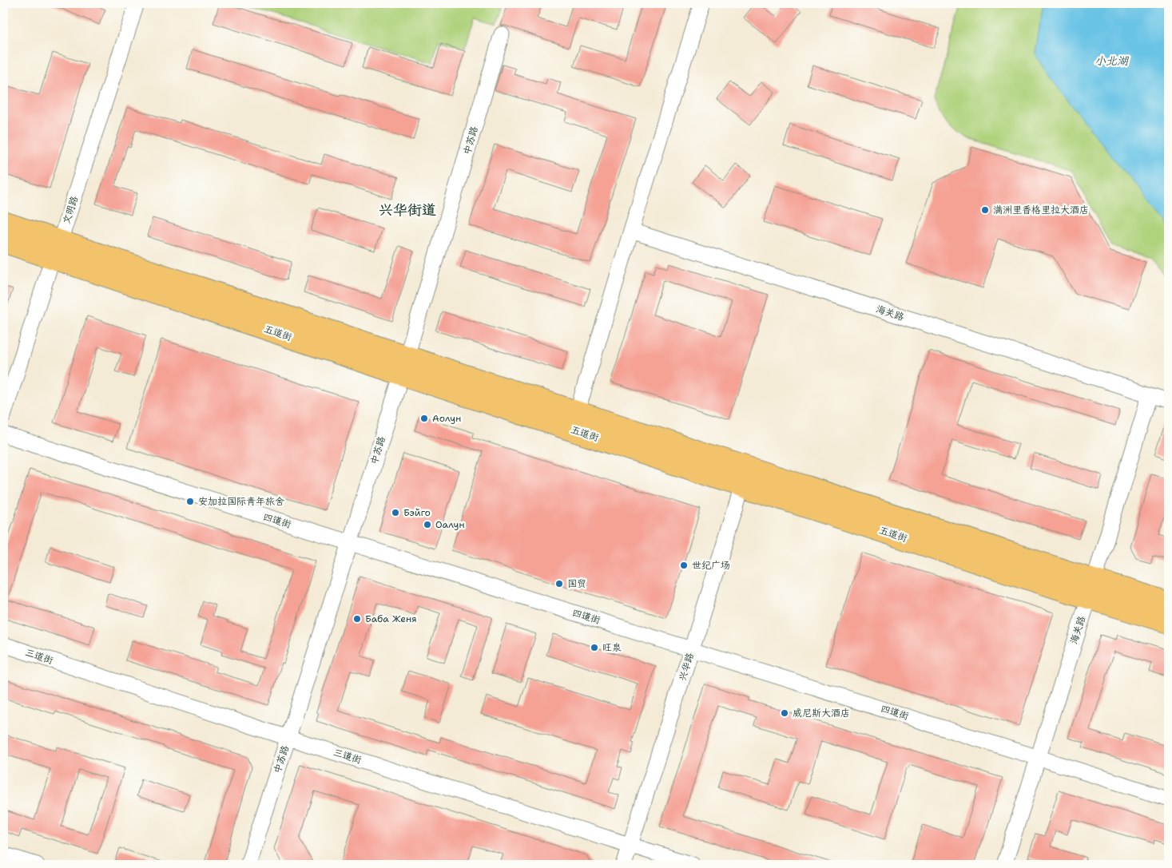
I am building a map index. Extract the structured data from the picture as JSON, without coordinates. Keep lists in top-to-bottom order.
{
  "streets": {
    "highway": ["五道街"],
    "street": [
      "中苏路",
      "文明路",
      "海关路",
      "四道街",
      "三道街",
      "兴华路"
    ]
  },
  "crossings": [
    ["中苏路", "五道街"],
    ["中苏路", "四道街"],
    ["中苏路", "三道街"],
    ["文明路", "五道街"],
    ["海关路", "五道街"],
    ["海关路", "四道街"],
    ["五道街", "兴华路"],
    ["四道街", "兴华路"],
    ["三道街", "兴华路"]
  ],
  "districts": ["兴华街道"],
  "water": ["小北湖"],
  "places": [
    "满洲里香格里拉大酒店",
    "Аолун",
    "安加拉国际青年旅舍",
    "Бэйго",
    "Оалун",
    "世纪广场",
    "国贸",
    "Баба Женя",
    "旺泉",
    "威尼斯大酒店"
  ]
}
